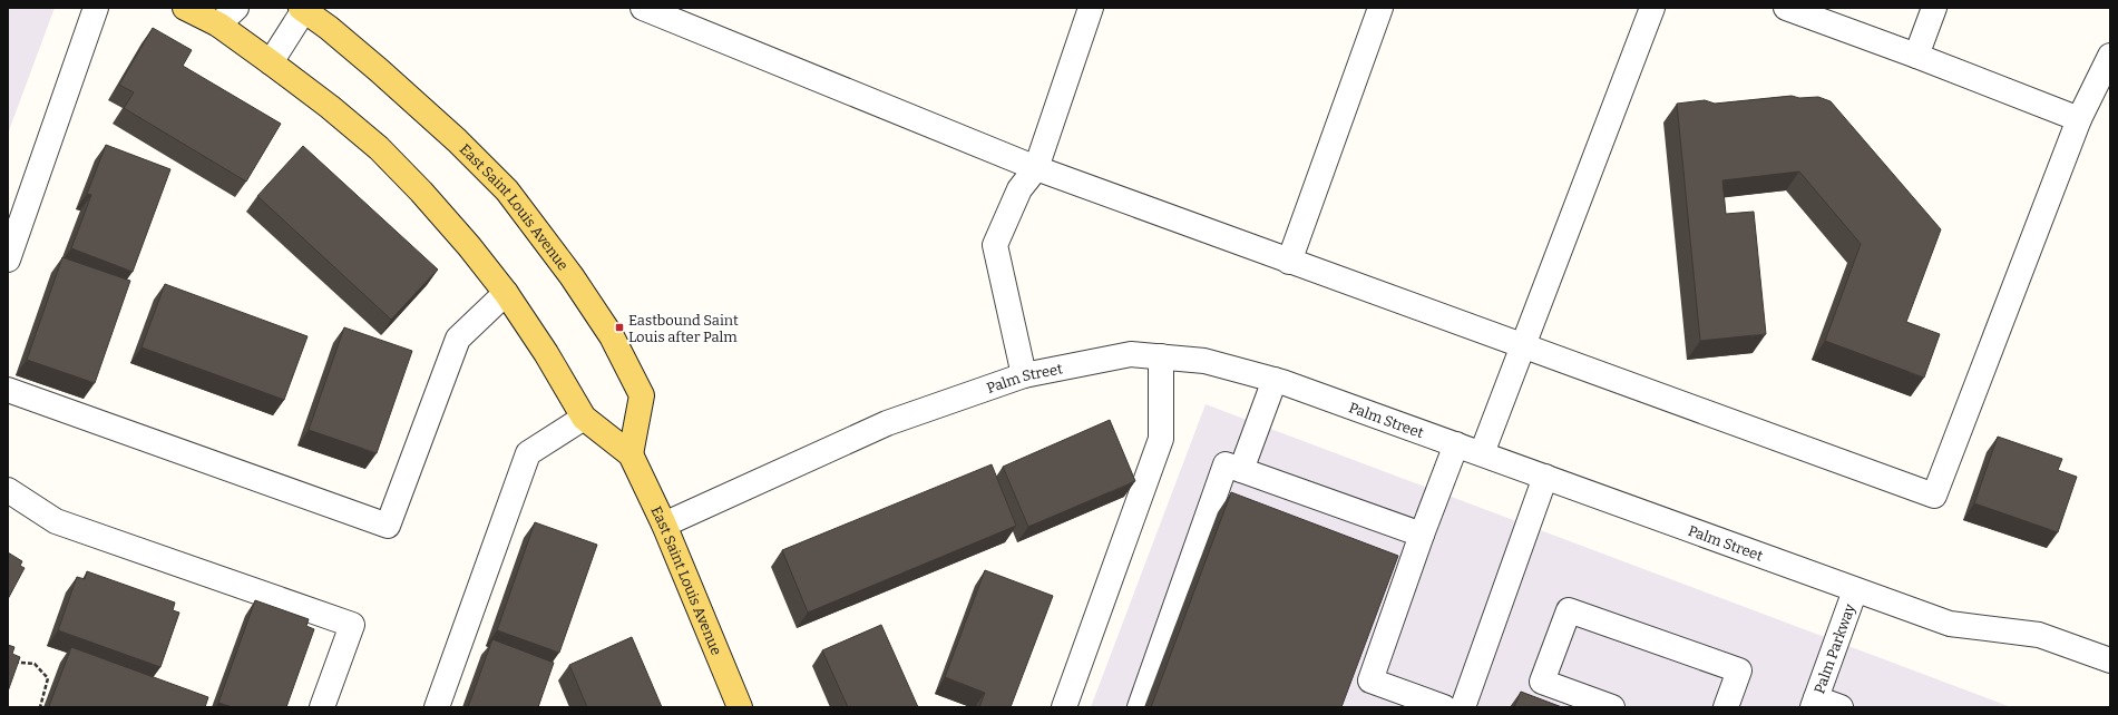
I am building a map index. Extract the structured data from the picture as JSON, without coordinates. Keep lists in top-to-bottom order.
{
  "streets": {
    "main road": ["East Saint Louis Avenue"],
    "street": ["Palm Street", "Palm Parkway"]
  },
  "crossings": [
    ["East Saint Louis Avenue", "Palm Street"],
    ["Palm Street", "Palm Parkway"]
  ],
  "places": {
    "transit": ["Eastbound Saint Louis after Palm"]
  }
}
